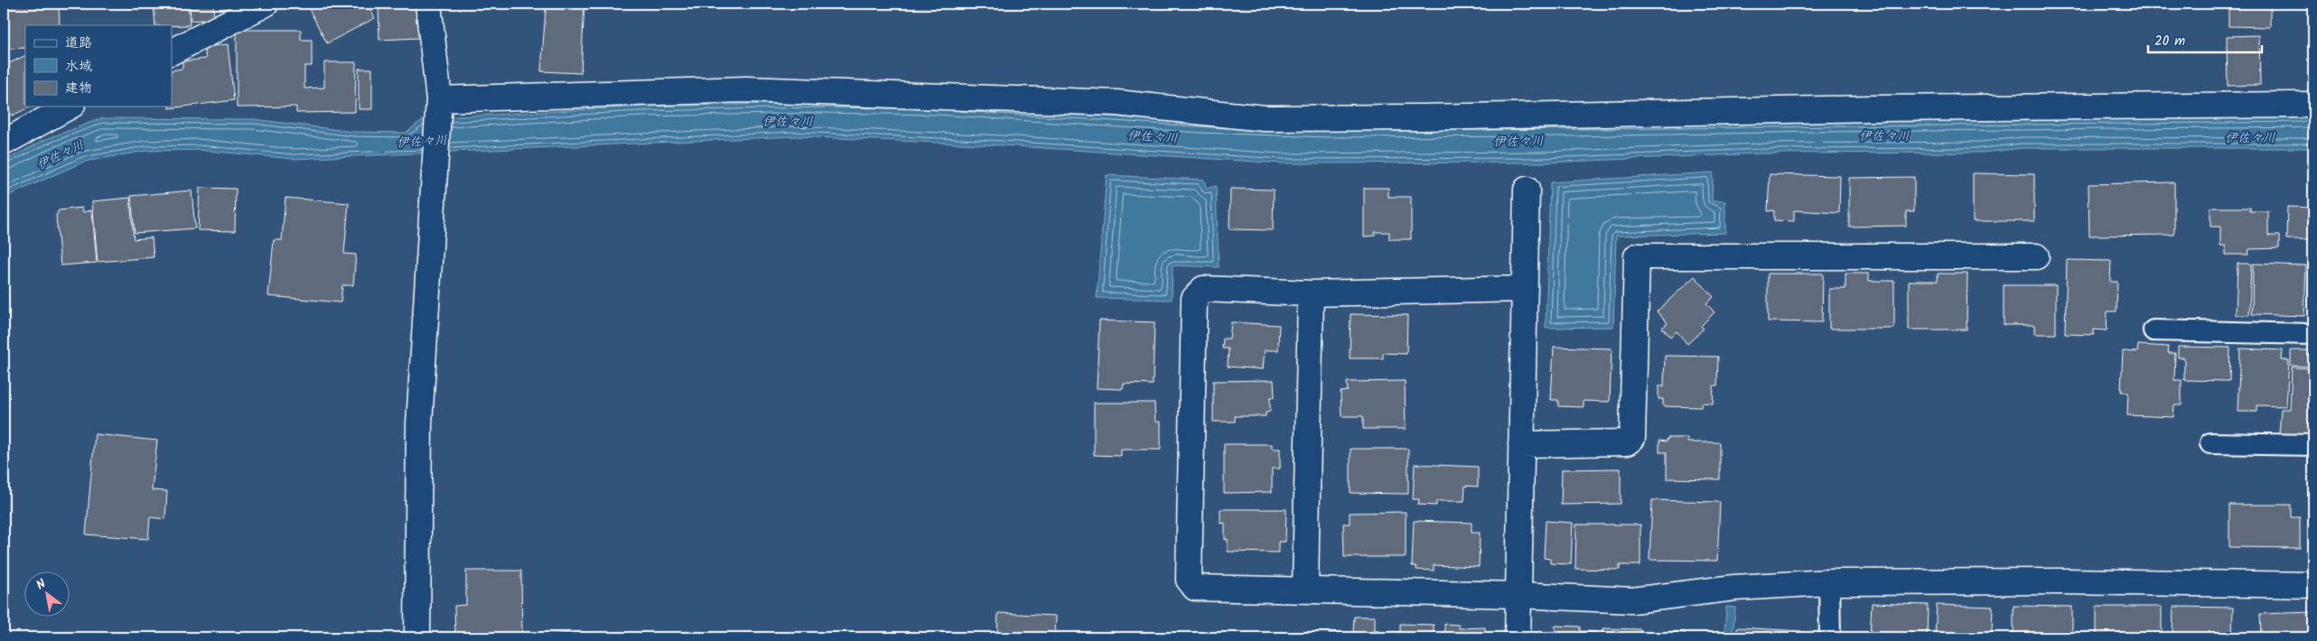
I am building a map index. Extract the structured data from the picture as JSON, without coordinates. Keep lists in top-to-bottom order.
{
  "water": ["伊佐々川"],
  "legend": ["道路", "水域", "建物"],
  "scale_bar": "20 m",
  "north": "top left"
}
